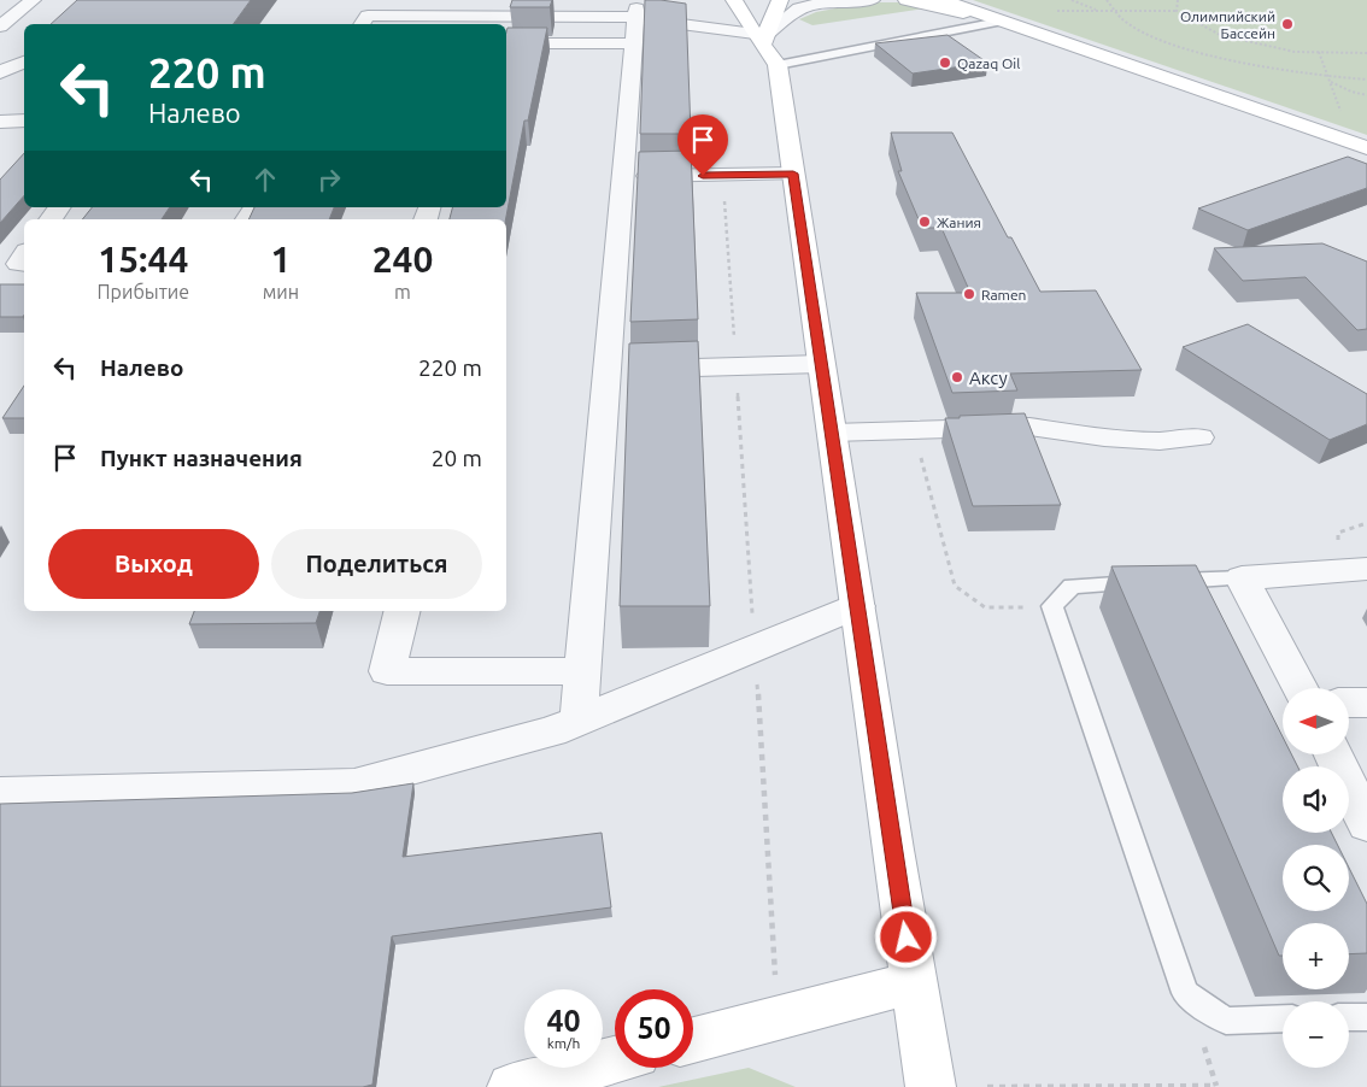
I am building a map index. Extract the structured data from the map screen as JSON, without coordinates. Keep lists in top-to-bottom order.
{
  "places": [
    "Олимпийский Бассейн",
    "Qazaq Oil",
    "Жания",
    "Ramen",
    "Аксу"
  ],
  "north": "left",
  "page": {
    "turn": ["220 m", "Налево"],
    "eta": [
      "15:44",
      "Прибытие",
      "1",
      "мин",
      "240",
      "m"
    ],
    "list": [
      {
        "name": "Налево",
        "value": "220 m"
      },
      {
        "name": "Пункт назначения",
        "value": "20 m"
      }
    ],
    "buttons": ["Выход", "Поделиться"],
    "map_buttons": ["+", "−"],
    "speed": "40 km/h",
    "limit": "50"
  }
}
